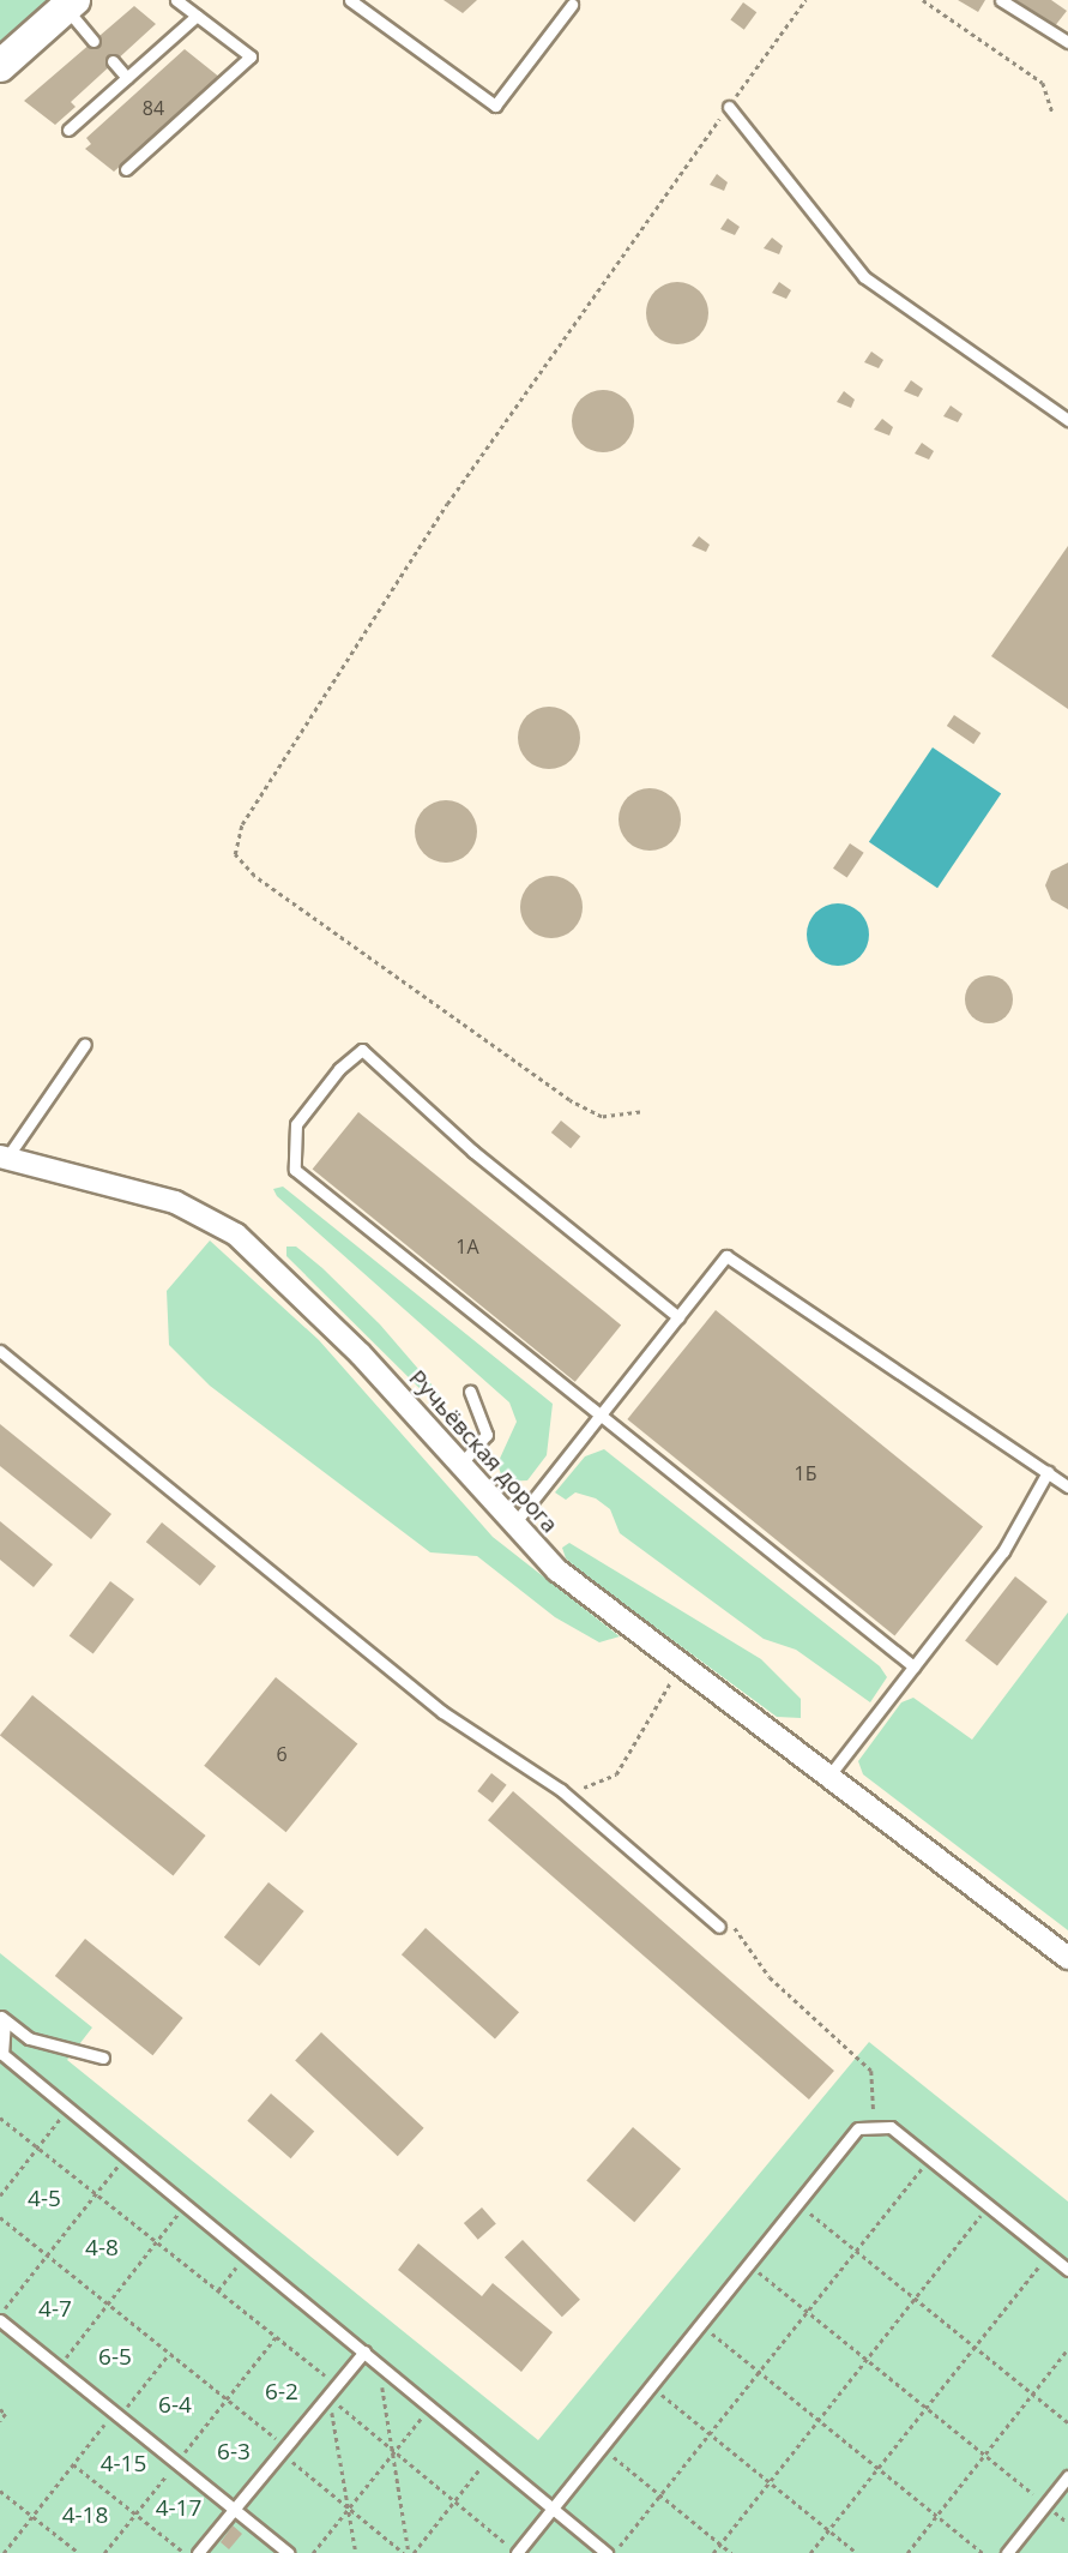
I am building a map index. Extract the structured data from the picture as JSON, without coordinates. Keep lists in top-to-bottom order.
{
  "streets": {
    "street": ["Ручьёвская дорога"]
  },
  "parks": [
    "4-5",
    "4-8",
    "4-7",
    "6-5",
    "6-2",
    "6-4",
    "6-3",
    "4-15",
    "4-17",
    "4-18"
  ],
  "house_numbers": [
    "84",
    "1А",
    "1Б",
    "6"
  ]
}
